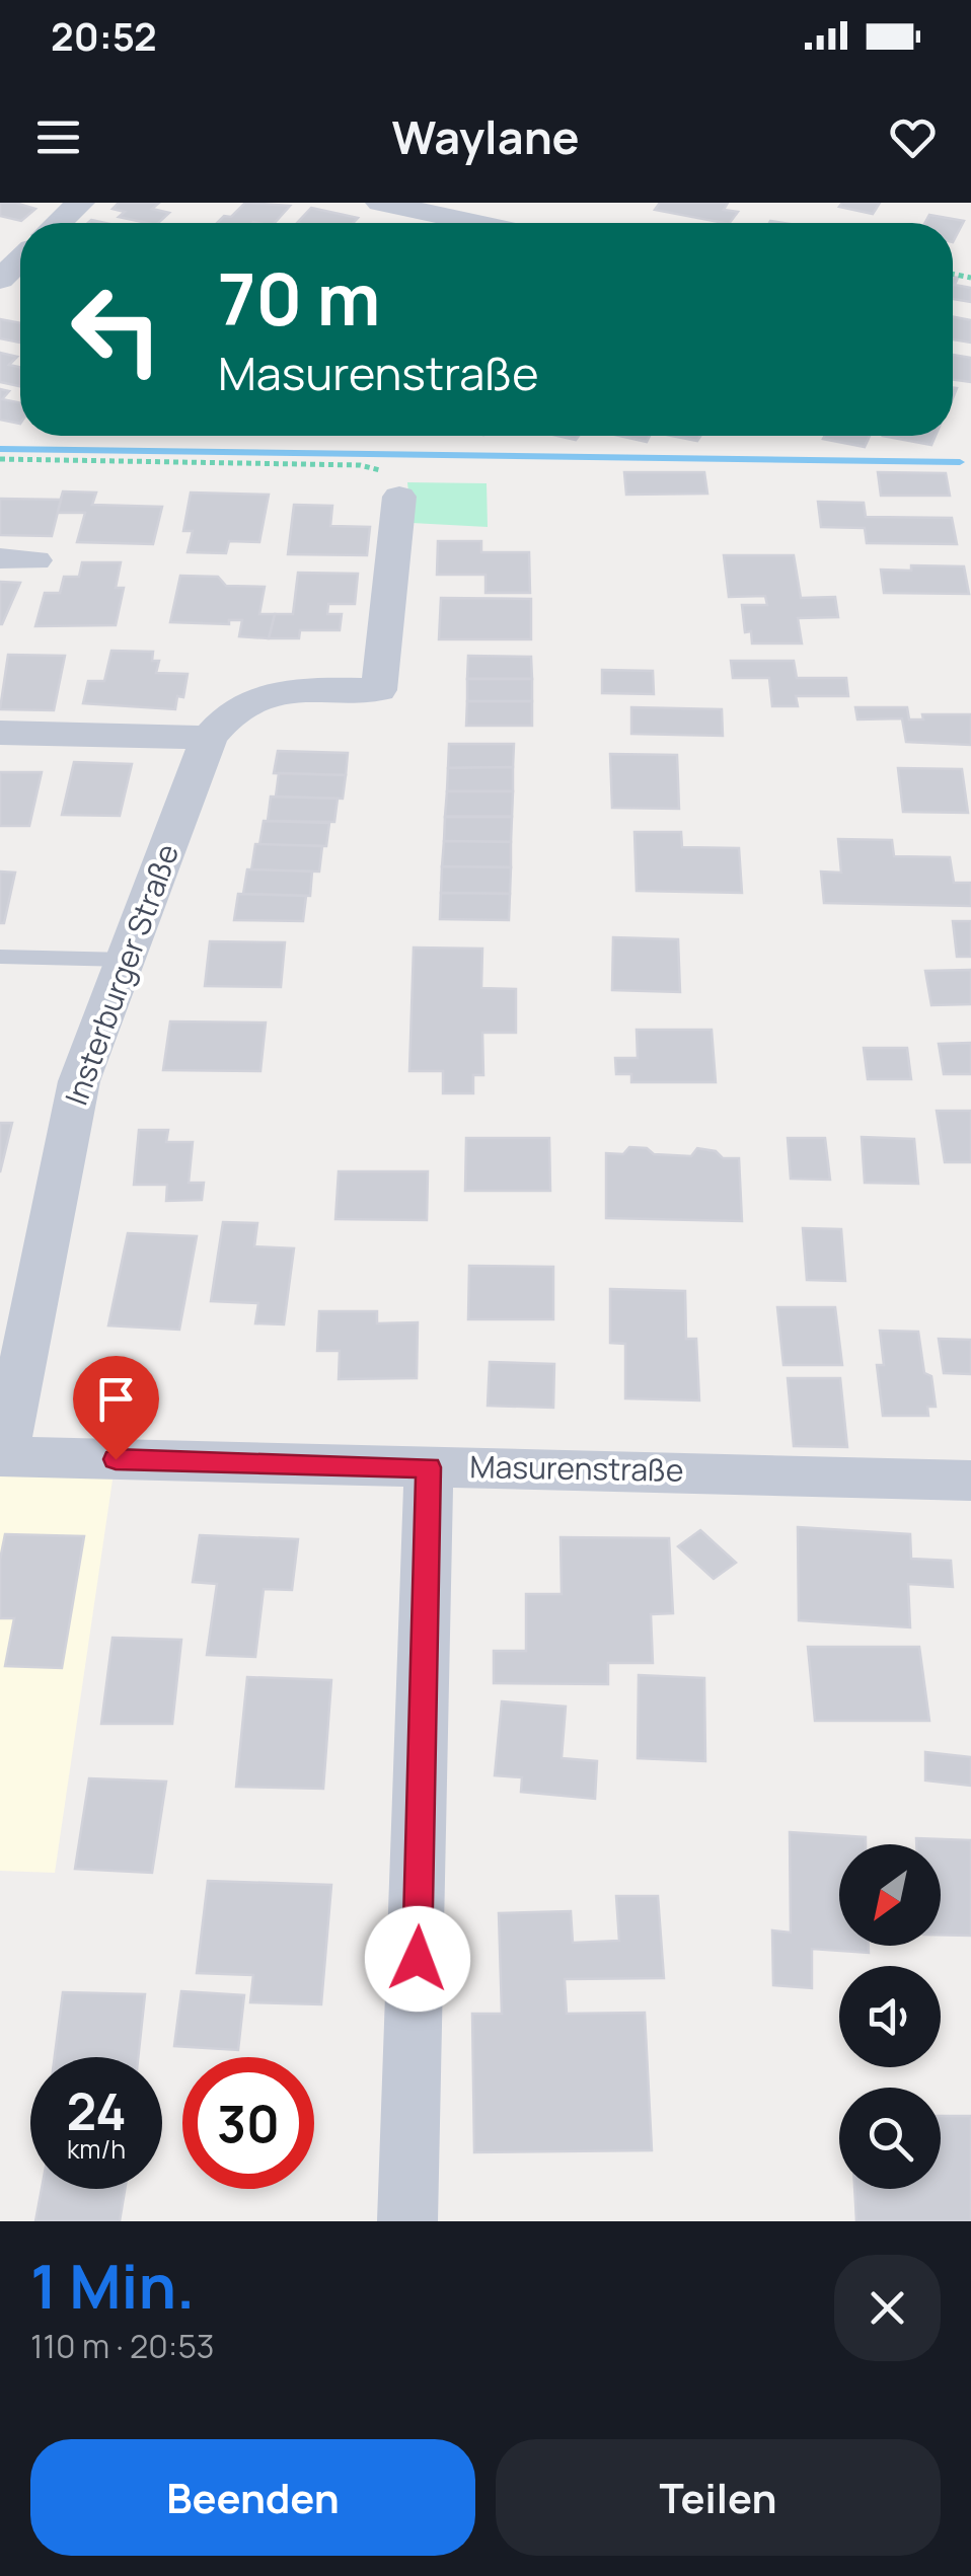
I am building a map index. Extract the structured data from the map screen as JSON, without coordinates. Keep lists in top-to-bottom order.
{
  "streets": {
    "street": ["Insterburger Straße", "Masurenstraße"]
  },
  "crossings": [
    ["Insterburger Straße", "Masurenstraße"]
  ],
  "north": "bottom left",
  "page": {
    "status": "20:52",
    "header": "Waylane",
    "turn": ["70 m", "Masurenstraße"],
    "speed": "24 km/h",
    "limit": "30",
    "heading": ["1 Min.", "110 m · 20:53"],
    "buttons": ["Beenden", "Teilen"]
  }
}
